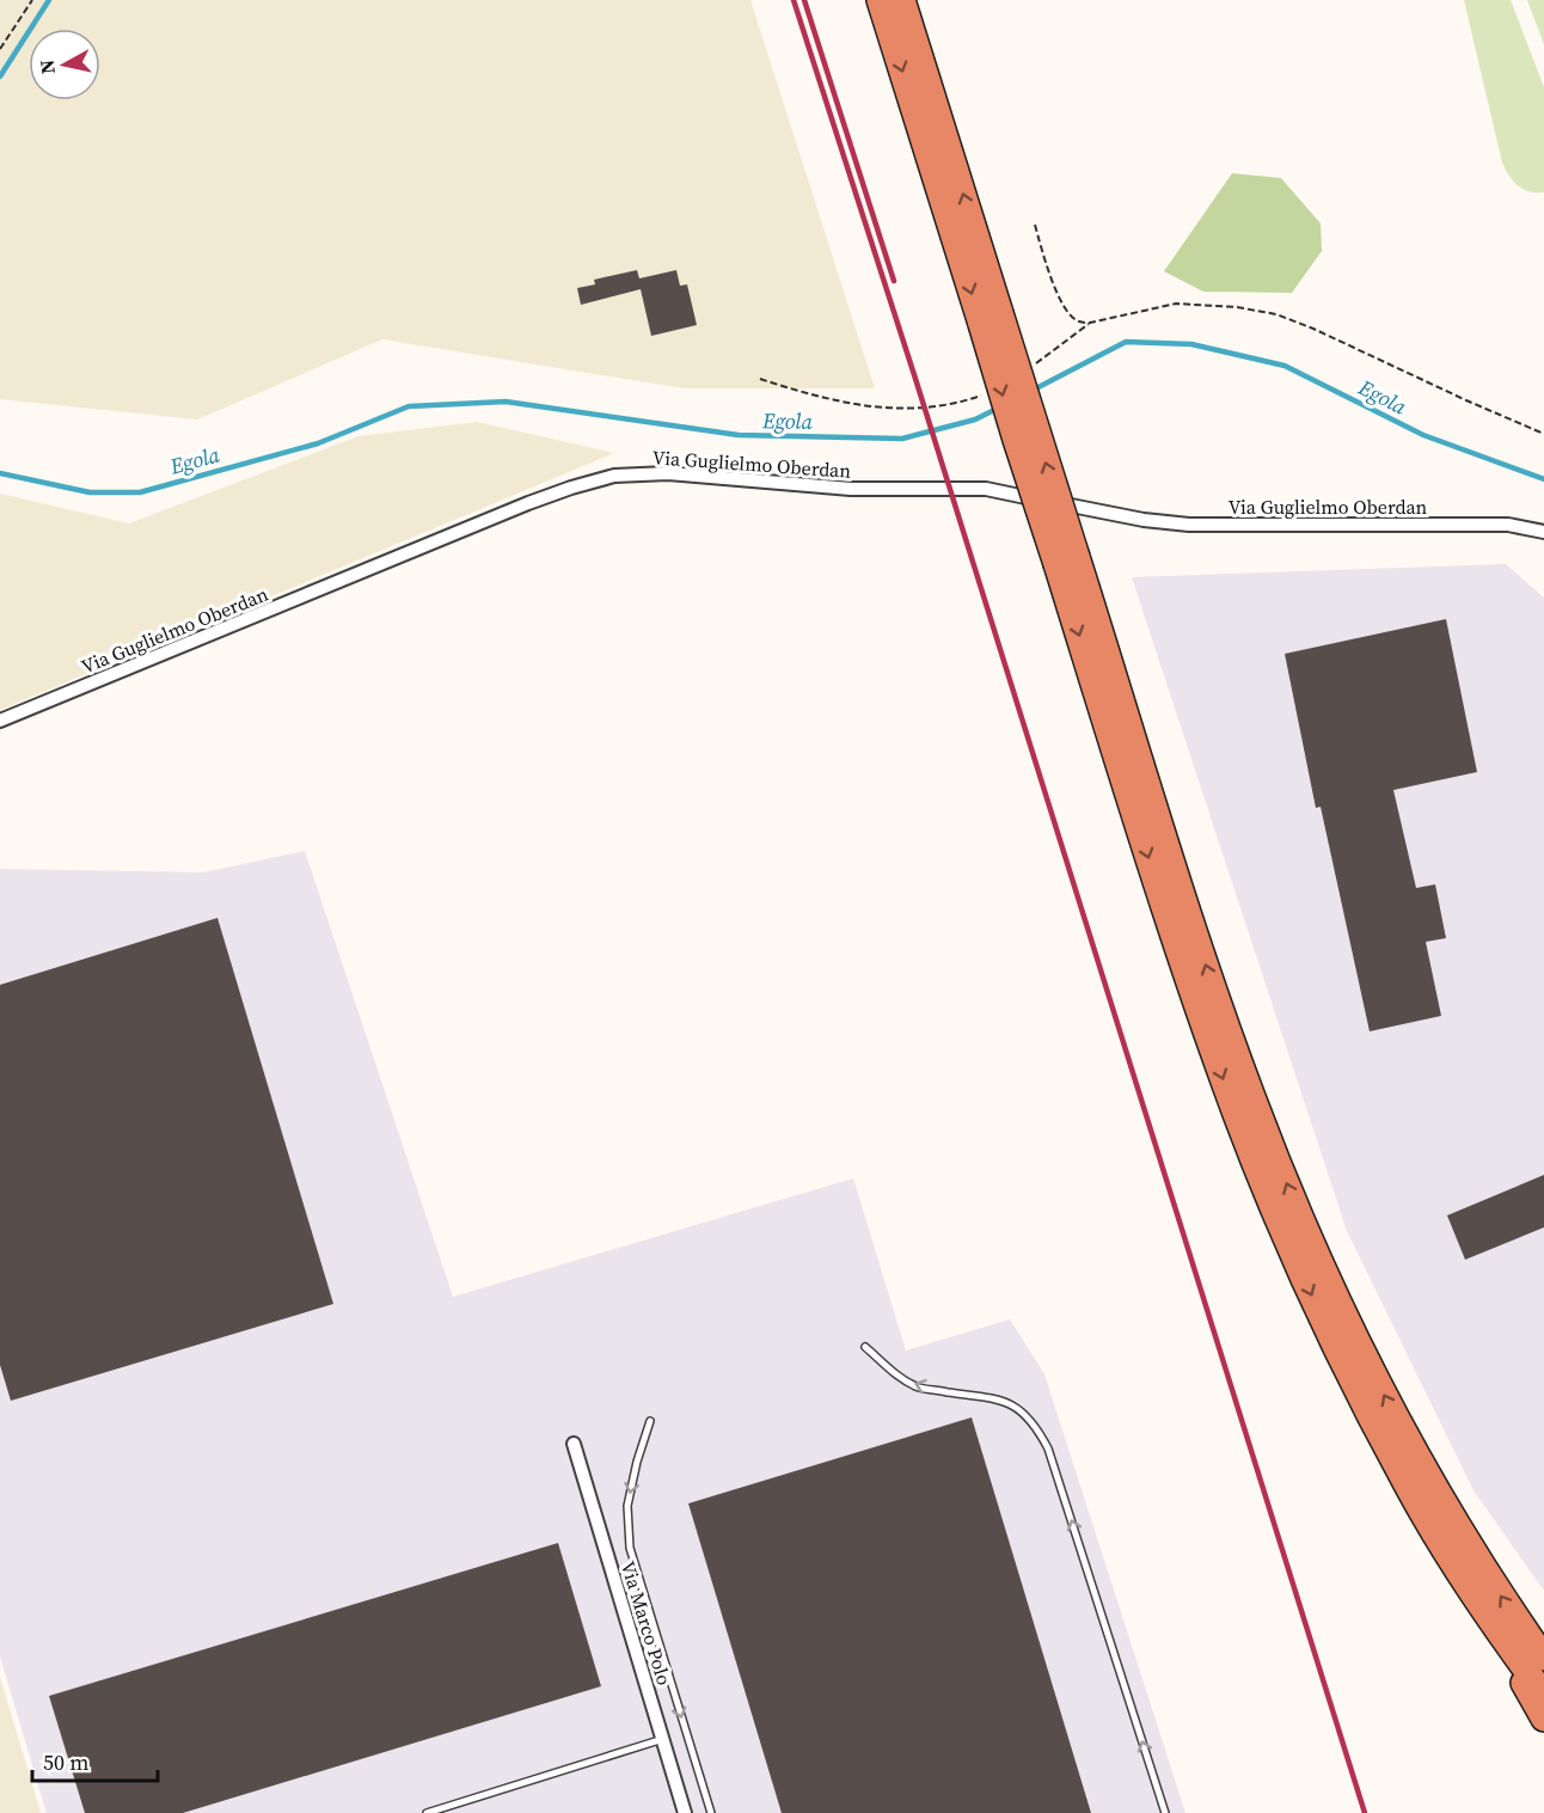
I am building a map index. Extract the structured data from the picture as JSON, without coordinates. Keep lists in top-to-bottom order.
{
  "streets": {
    "street": ["Via Guglielmo Oberdan", "Via Marco Polo"]
  },
  "water": ["Egola"],
  "scale_bar": "50 m",
  "north": "left"
}
